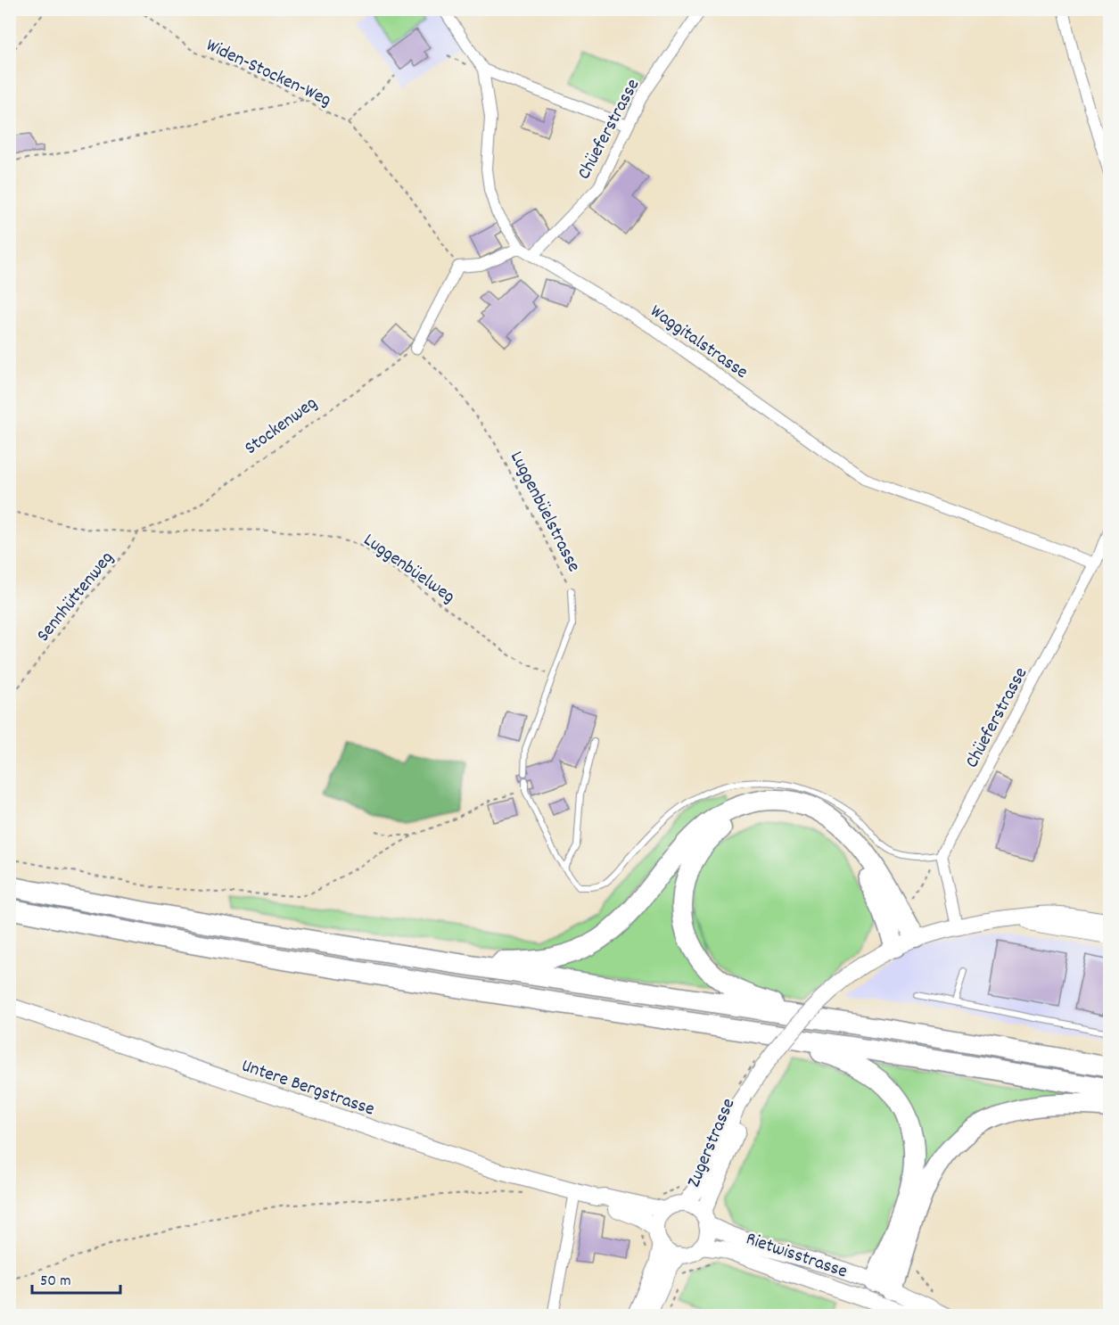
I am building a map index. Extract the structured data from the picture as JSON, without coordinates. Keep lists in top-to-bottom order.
{
  "streets": {
    "main road": ["Untere Bergstrasse", "Zugerstrasse", "Rietwisstrasse"],
    "street": ["Chüeferstrasse", "Waggitalstrasse"],
    "lane": ["Luggenbüelstrasse"],
    "path": [
      "Widen-Stocken-Weg",
      "Stockenweg",
      "Luggenbüelweg",
      "Sennhüttenweg"
    ]
  },
  "crossings": [
    ["Chüeferstrasse", "Waggitalstrasse"],
    ["Stockenweg", "Luggenbüelstrasse"],
    ["Stockenweg", "Luggenbüelweg"],
    ["Stockenweg", "Sennhüttenweg"],
    ["Luggenbüelstrasse", "Luggenbüelweg"],
    ["Luggenbüelweg", "Sennhüttenweg"],
    ["Untere Bergstrasse", "Zugerstrasse"],
    ["Untere Bergstrasse", "Rietwisstrasse"],
    ["Zugerstrasse", "Rietwisstrasse"]
  ],
  "scale_bar": "50 m"
}
